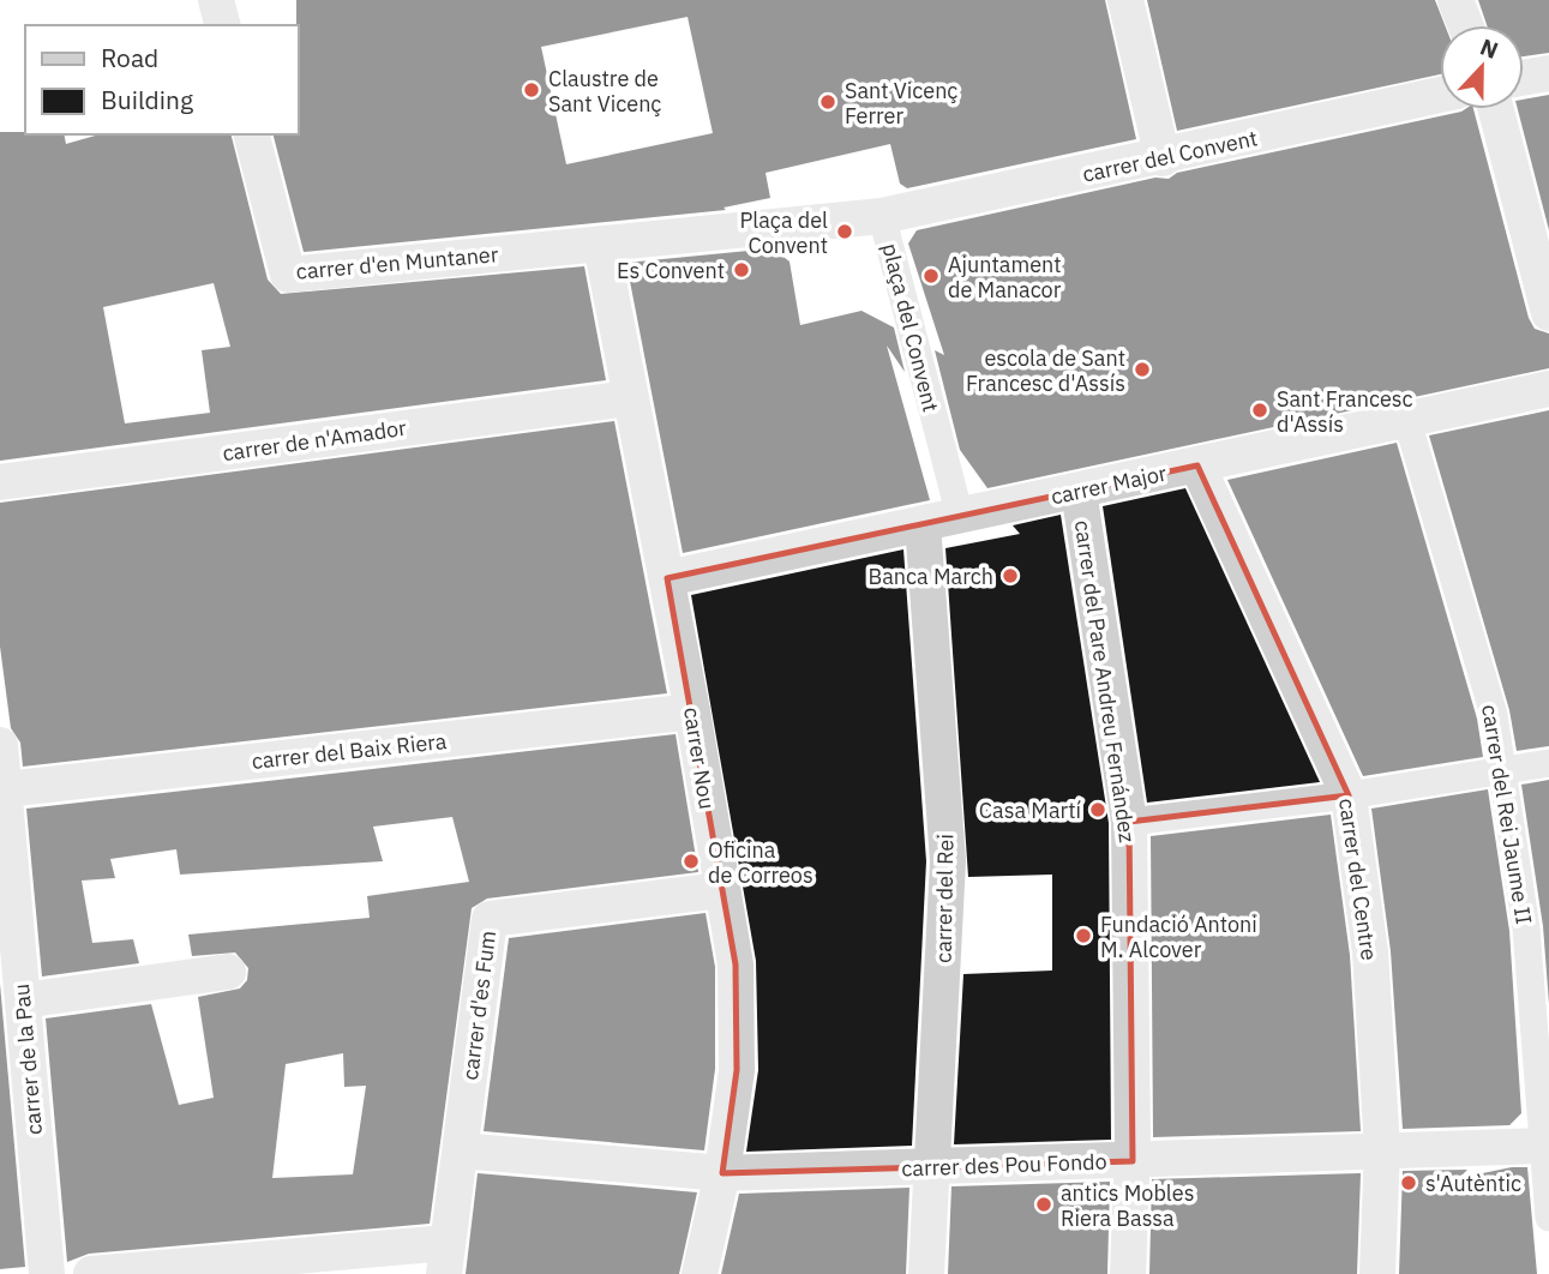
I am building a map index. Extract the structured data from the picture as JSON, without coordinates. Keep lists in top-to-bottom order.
{
  "streets": {
    "street": [
      "carrer del Convent",
      "carrer d'en Muntaner",
      "plaça del Convent",
      "carrer de n'Amador",
      "carrer Major",
      "carrer del Pare Andreu Fernández",
      "carrer del Baix Riera",
      "carrer Nou",
      "carrer del Rei Jaume II",
      "carrer del Centre",
      "carrer del Rei",
      "carrer d'es Fum",
      "carrer de la Pau",
      "carrer des Pou Fondo"
    ]
  },
  "crossings": [
    ["carrer del Convent", "plaça del Convent"],
    ["carrer d'en Muntaner", "plaça del Convent"],
    ["carrer d'en Muntaner", "carrer Nou"],
    ["plaça del Convent", "carrer Major"],
    ["plaça del Convent", "carrer Nou"],
    ["carrer de n'Amador", "carrer Nou"],
    ["carrer Major", "carrer del Pare Andreu Fernández"],
    ["carrer Major", "carrer Nou"],
    ["carrer Major", "carrer del Rei Jaume II"],
    ["carrer Major", "carrer del Centre"],
    ["carrer Major", "carrer del Rei"],
    ["carrer del Pare Andreu Fernández", "carrer des Pou Fondo"],
    ["carrer del Baix Riera", "carrer Nou"],
    ["carrer del Baix Riera", "carrer de la Pau"],
    ["carrer Nou", "carrer d'es Fum"],
    ["carrer Nou", "carrer des Pou Fondo"],
    ["carrer del Rei Jaume II", "carrer des Pou Fondo"],
    ["carrer del Centre", "carrer des Pou Fondo"],
    ["carrer del Rei", "carrer des Pou Fondo"],
    ["carrer d'es Fum", "carrer des Pou Fondo"]
  ],
  "places": [
    "Claustre de Sant Vicenç",
    "Sant Vicenç Ferrer",
    "Plaça del Convent",
    "Es Convent",
    "Ajuntament de Manacor",
    "escola de Sant Francesc d'Assís",
    "Sant Francesc d'Assís",
    "Banca March",
    "Casa Martí",
    "Oficina de Correos",
    "Fundació Antoni M. Alcover",
    "s'Autèntic",
    "antics Mobles Riera Bassa"
  ],
  "legend": ["Road", "Building"],
  "north": "top"
}
